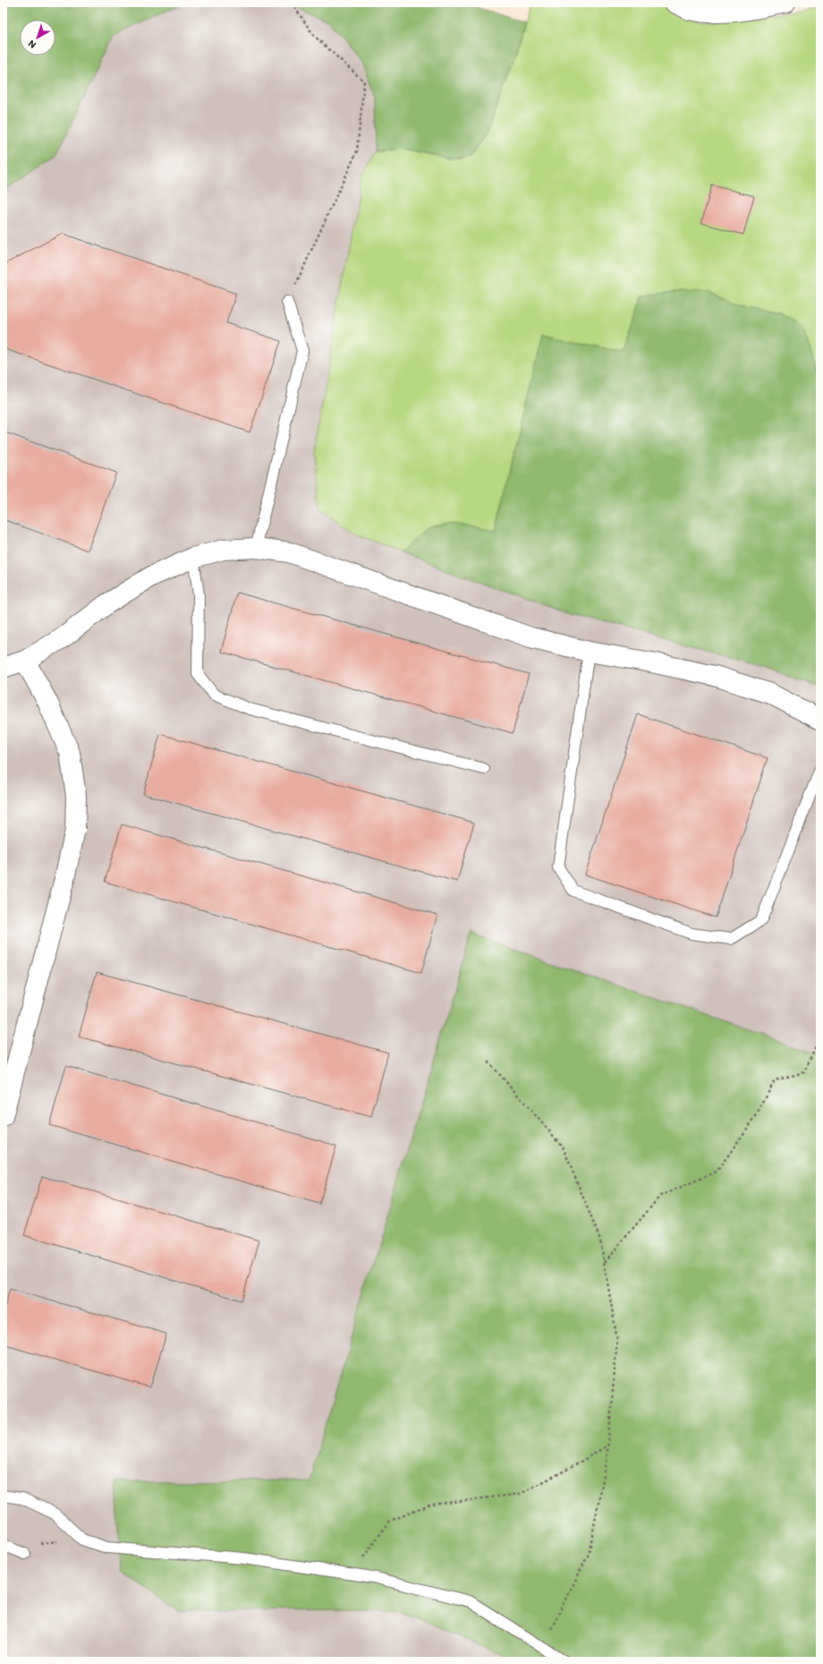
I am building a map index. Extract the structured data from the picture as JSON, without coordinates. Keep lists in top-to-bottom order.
{
  "north": "bottom left"
}
